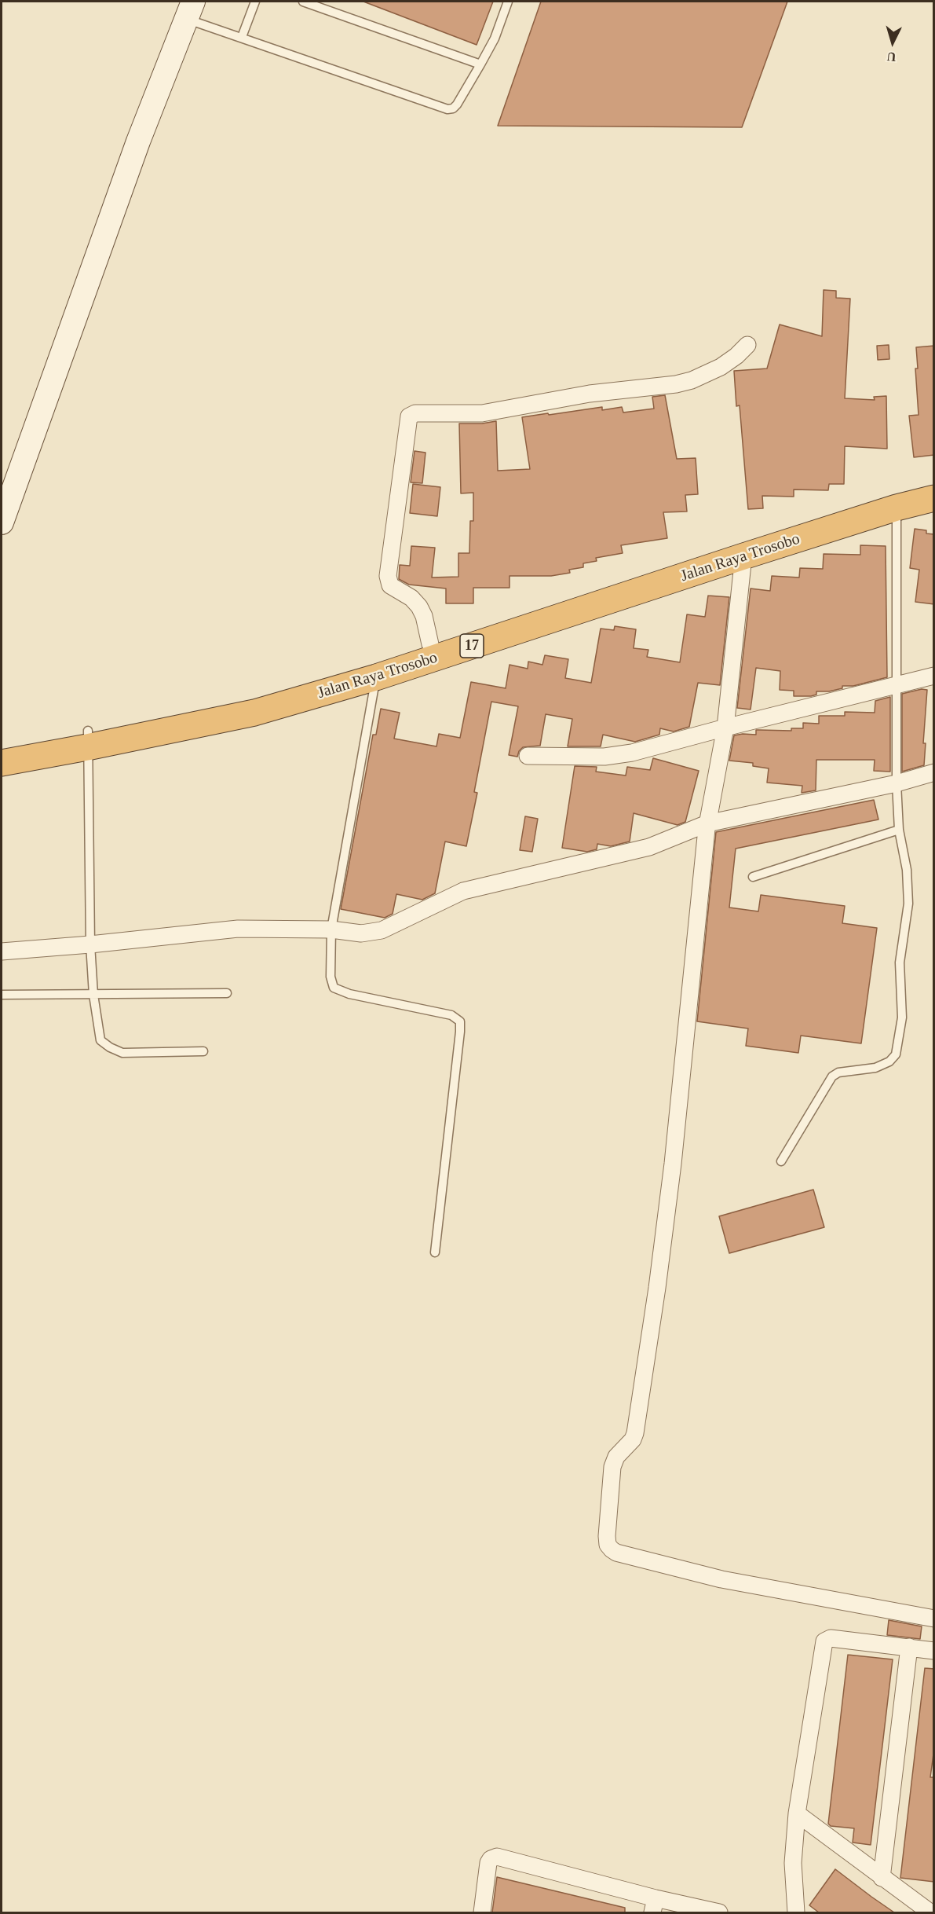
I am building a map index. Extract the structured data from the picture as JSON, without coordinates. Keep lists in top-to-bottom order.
{
  "streets": {
    "highway": ["Jalan Raya Trosobo", "17"]
  },
  "north": "bottom"
}
